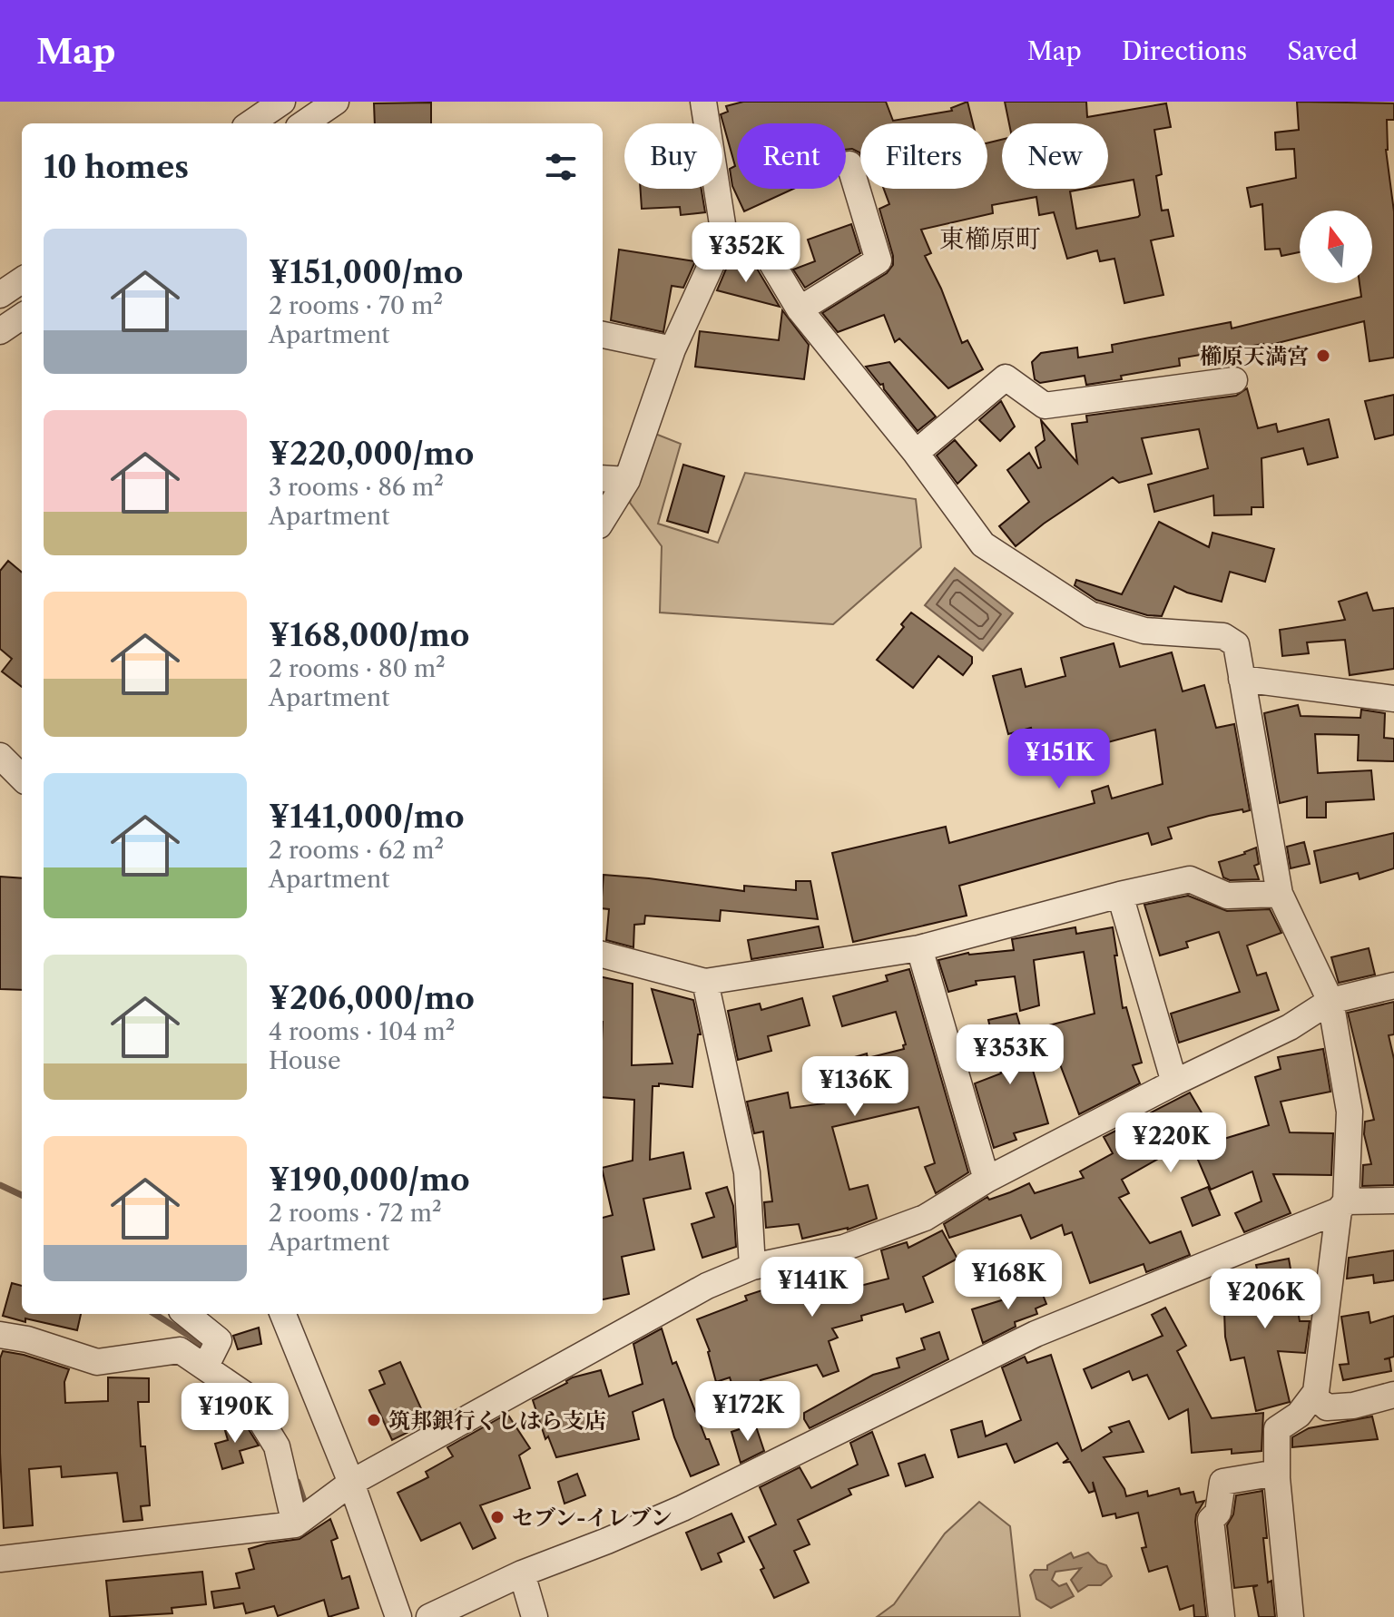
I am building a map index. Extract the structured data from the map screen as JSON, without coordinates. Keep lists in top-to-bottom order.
{
  "districts": ["東櫛原町"],
  "places": ["櫛原天満宮", "筑邦銀行くしはら支店", "セブン-イレブン"],
  "north": "top",
  "page": {
    "header": "Map",
    "nav": ["Map", "Directions", "Saved"],
    "chip": [
      "Buy",
      "Rent",
      "Filters",
      "New"
    ],
    "heading": "10 homes",
    "list": [
      {
        "name": "¥151,000/mo",
        "note": "2 rooms · 70 m² · Apartment"
      },
      {
        "name": "¥220,000/mo",
        "note": "3 rooms · 86 m² · Apartment"
      },
      {
        "name": "¥168,000/mo",
        "note": "2 rooms · 80 m² · Apartment"
      },
      {
        "name": "¥141,000/mo",
        "note": "2 rooms · 62 m² · Apartment"
      },
      {
        "name": "¥206,000/mo",
        "note": "4 rooms · 104 m² · House"
      },
      {
        "name": "¥190,000/mo",
        "note": "2 rooms · 72 m² · Apartment"
      }
    ],
    "price": [
      "¥352K",
      "¥151K",
      "¥353K",
      "¥136K",
      "¥220K",
      "¥168K",
      "¥141K",
      "¥206K",
      "¥172K",
      "¥190K"
    ]
  }
}
